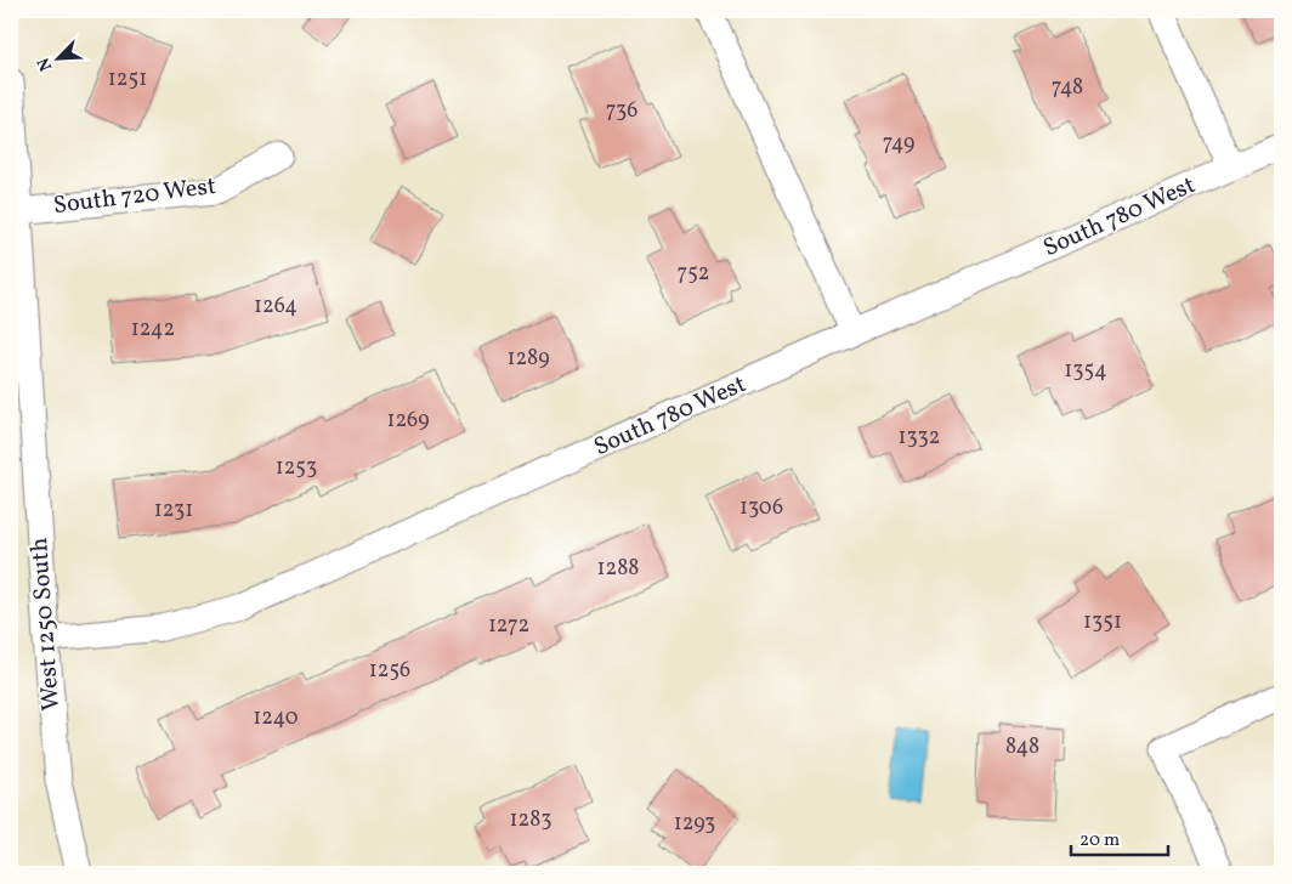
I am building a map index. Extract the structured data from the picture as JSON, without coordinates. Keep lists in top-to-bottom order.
{
  "streets": {
    "street": ["South 720 West", "South 780 West", "West 1250 South"]
  },
  "crossings": [
    ["South 720 West", "West 1250 South"],
    ["South 780 West", "West 1250 South"]
  ],
  "house_numbers": [
    "1251",
    "748",
    "736",
    "749",
    "752",
    "1264",
    "1242",
    "1289",
    "1354",
    "1269",
    "1332",
    "1253",
    "1306",
    "1231",
    "1288",
    "1351",
    "1272",
    "1256",
    "1240",
    "848",
    "1283",
    "1293"
  ],
  "scale_bar": "20 m",
  "north": "bottom left"
}
